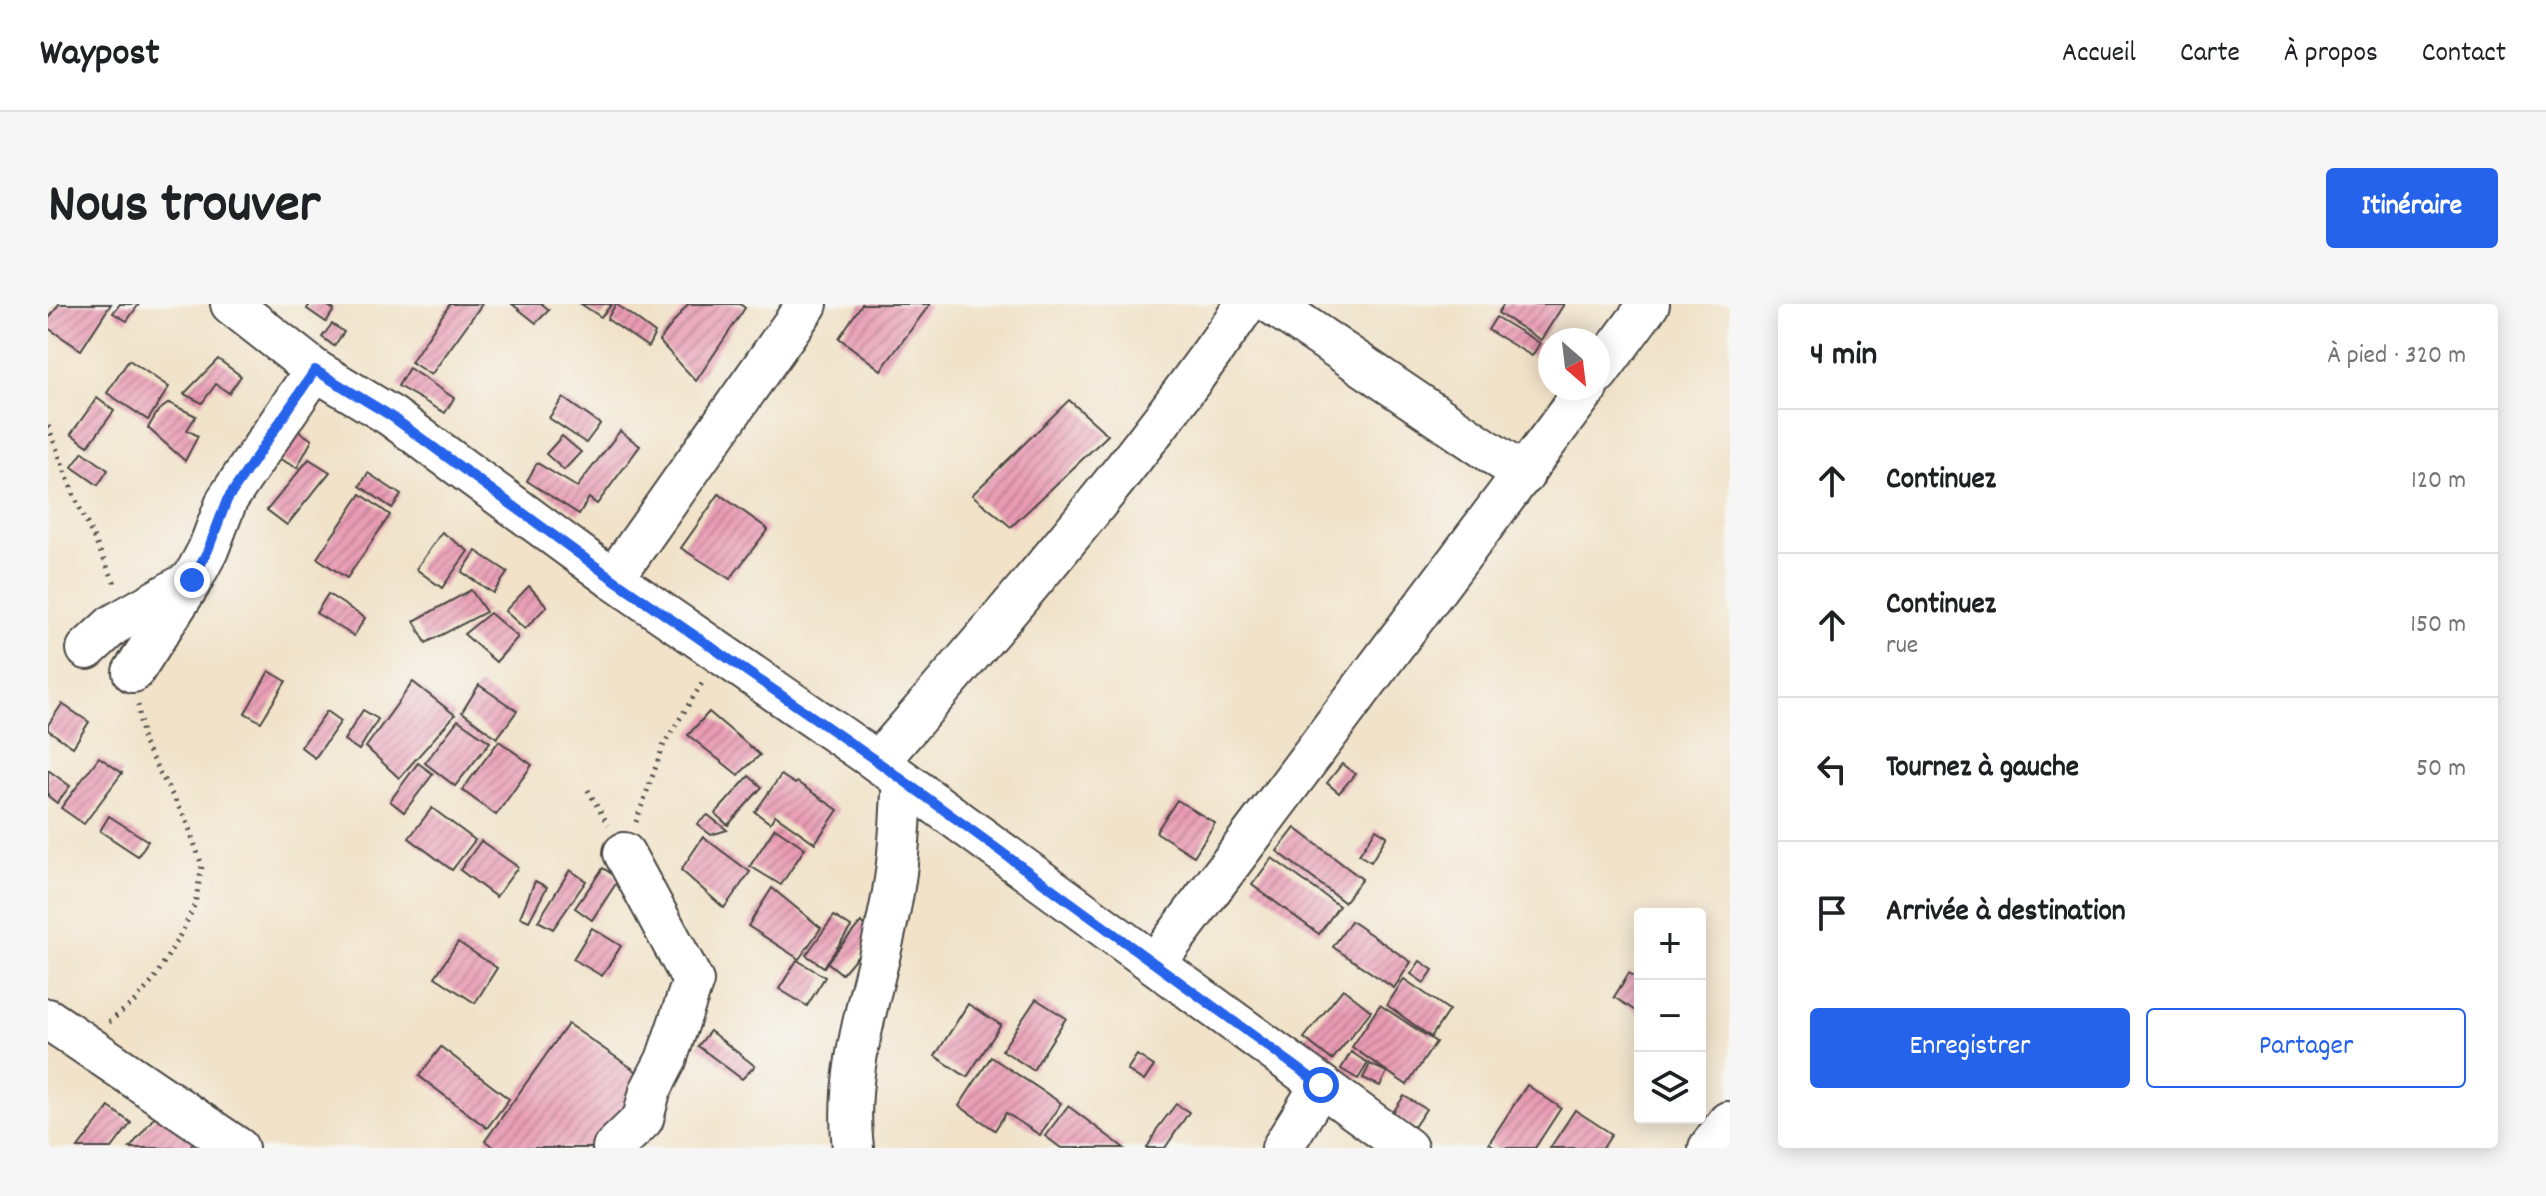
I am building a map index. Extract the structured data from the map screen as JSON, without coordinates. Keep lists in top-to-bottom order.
{
  "north": "bottom right",
  "page": {
    "header": "Waypost",
    "nav": [
      "Accueil",
      "Carte",
      "À propos",
      "Contact"
    ],
    "title": "Nous trouver",
    "buttons": [
      "Itinéraire",
      ["Enregistrer", "Partager"]
    ],
    "heading": ["4 min", "À pied · 320 m"],
    "list": [
      ["Continuez", "120 m"],
      ["Continuez", "rue", "150 m"],
      ["Tournez à gauche", "50 m"],
      "Arrivée à destination"
    ],
    "map_buttons": ["+", "−"]
  }
}
